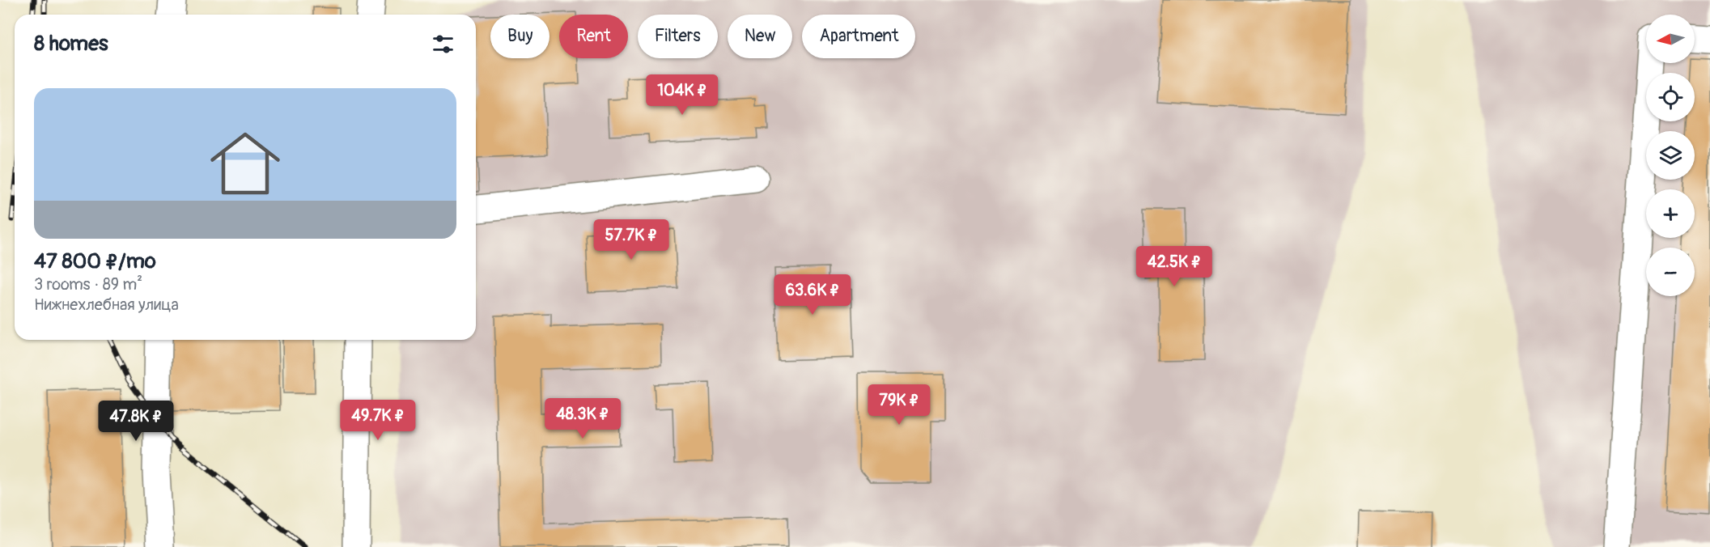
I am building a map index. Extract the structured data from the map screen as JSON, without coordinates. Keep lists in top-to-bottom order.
{
  "north": "left",
  "page": {
    "map_buttons": ["+", "−"],
    "chip": [
      "Buy",
      "Rent",
      "Filters",
      "New",
      "Apartment"
    ],
    "heading": "8 homes",
    "list": [
      {
        "name": "47 800 ₽/mo",
        "note": "3 rooms · 89 m² · Нижнехлебная улица"
      }
    ],
    "price": [
      "104K ₽",
      "57.7K ₽",
      "42.5K ₽",
      "63.6K ₽",
      "79K ₽",
      "48.3K ₽",
      "49.7K ₽",
      "47.8K ₽"
    ]
  }
}
